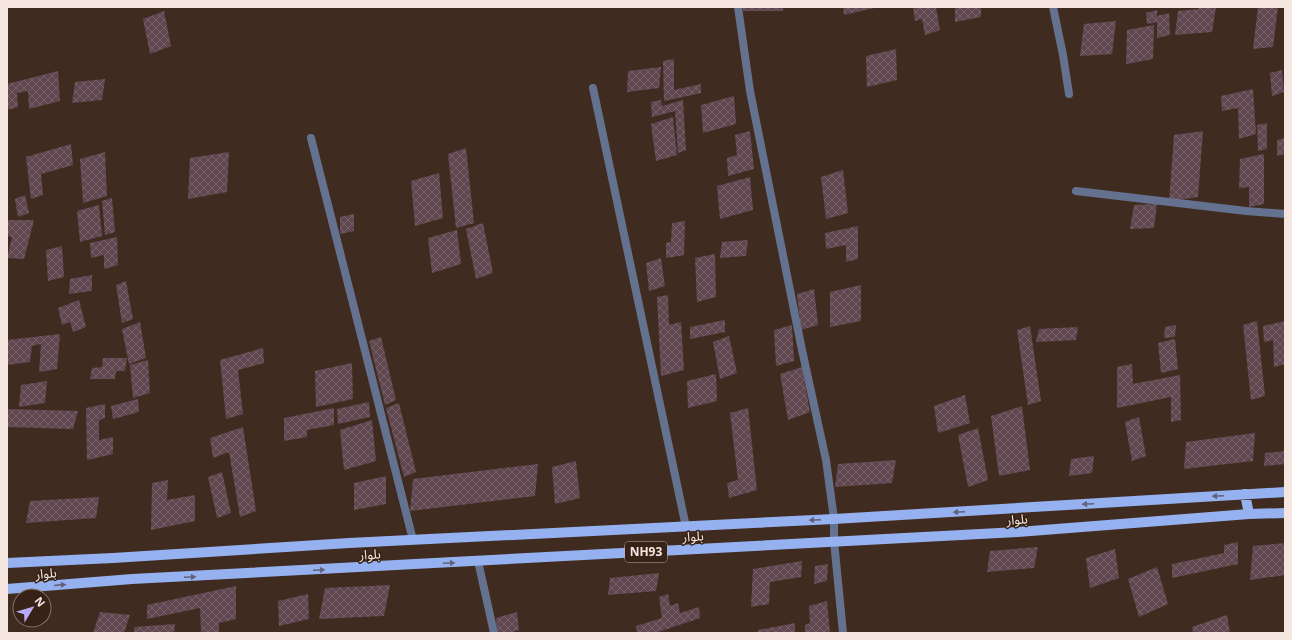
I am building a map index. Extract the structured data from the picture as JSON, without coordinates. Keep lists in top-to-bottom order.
{
  "streets": {
    "main road": ["بلوار", "NH93"]
  },
  "north": "top right"
}
